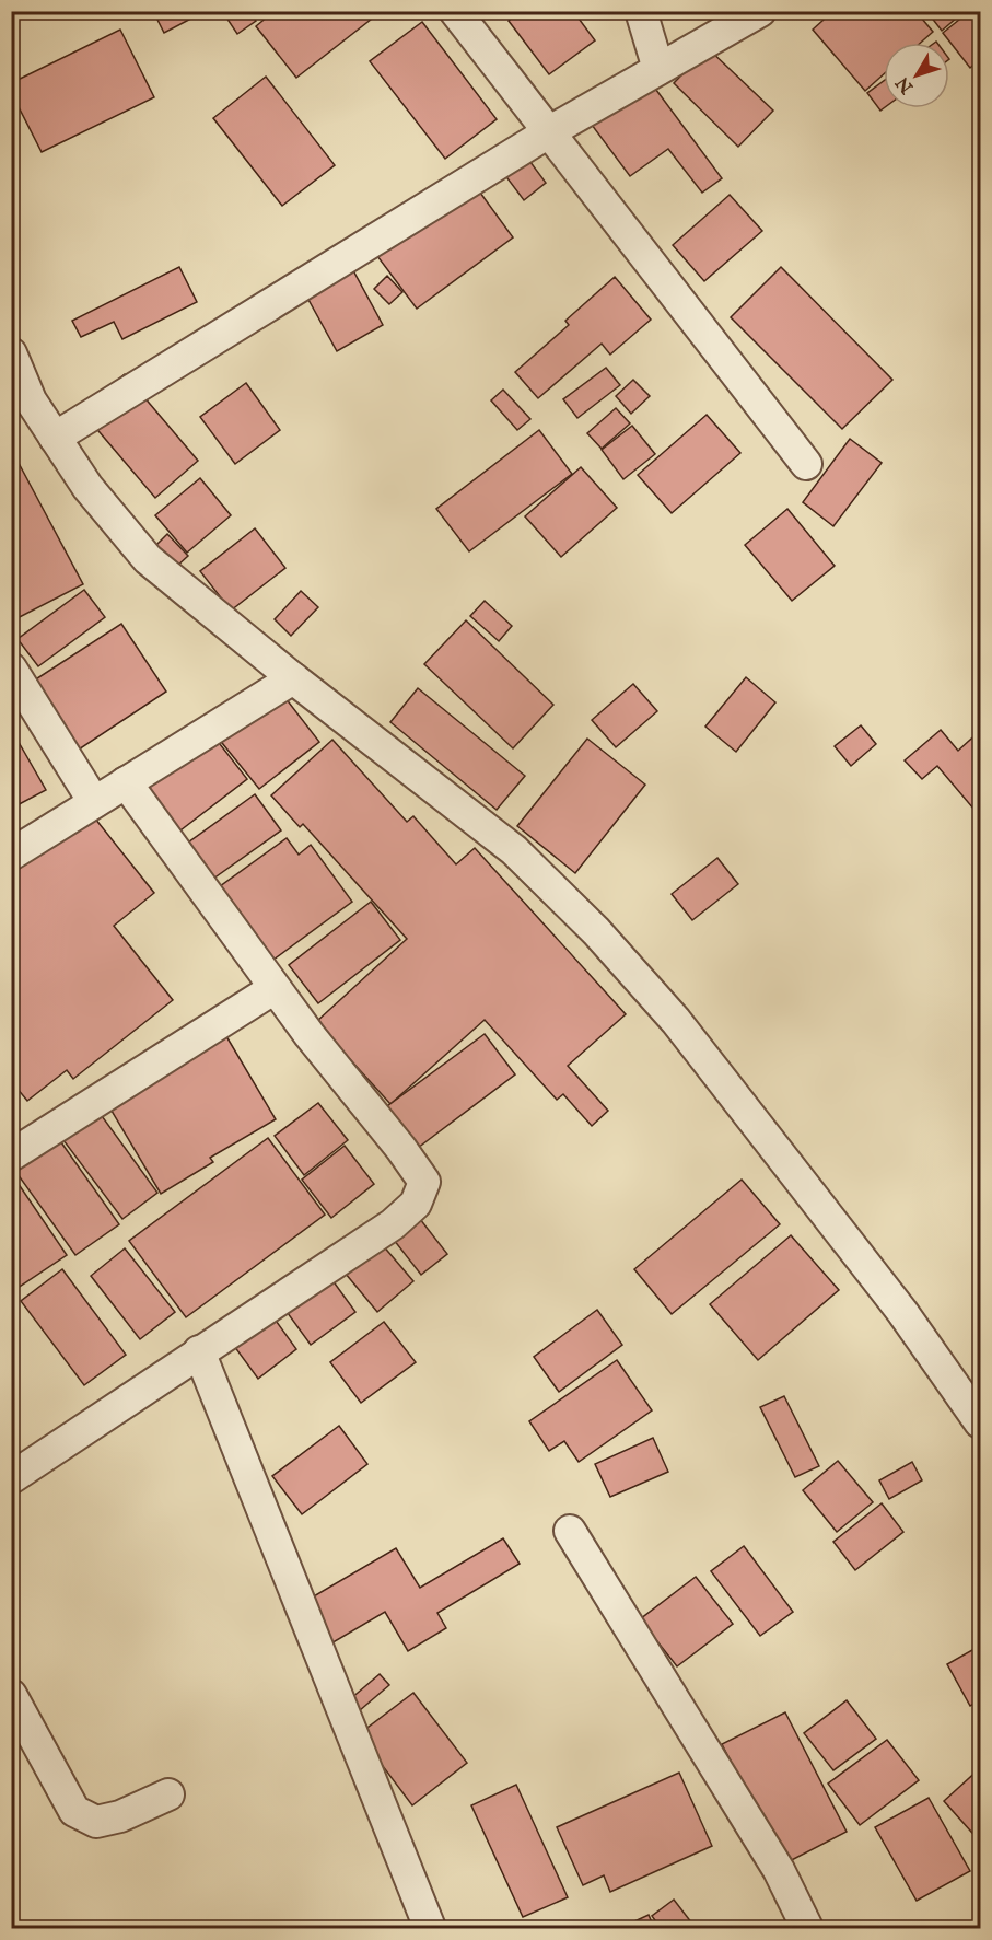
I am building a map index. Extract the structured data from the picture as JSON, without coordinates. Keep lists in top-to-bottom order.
{
  "north": "bottom left"
}
